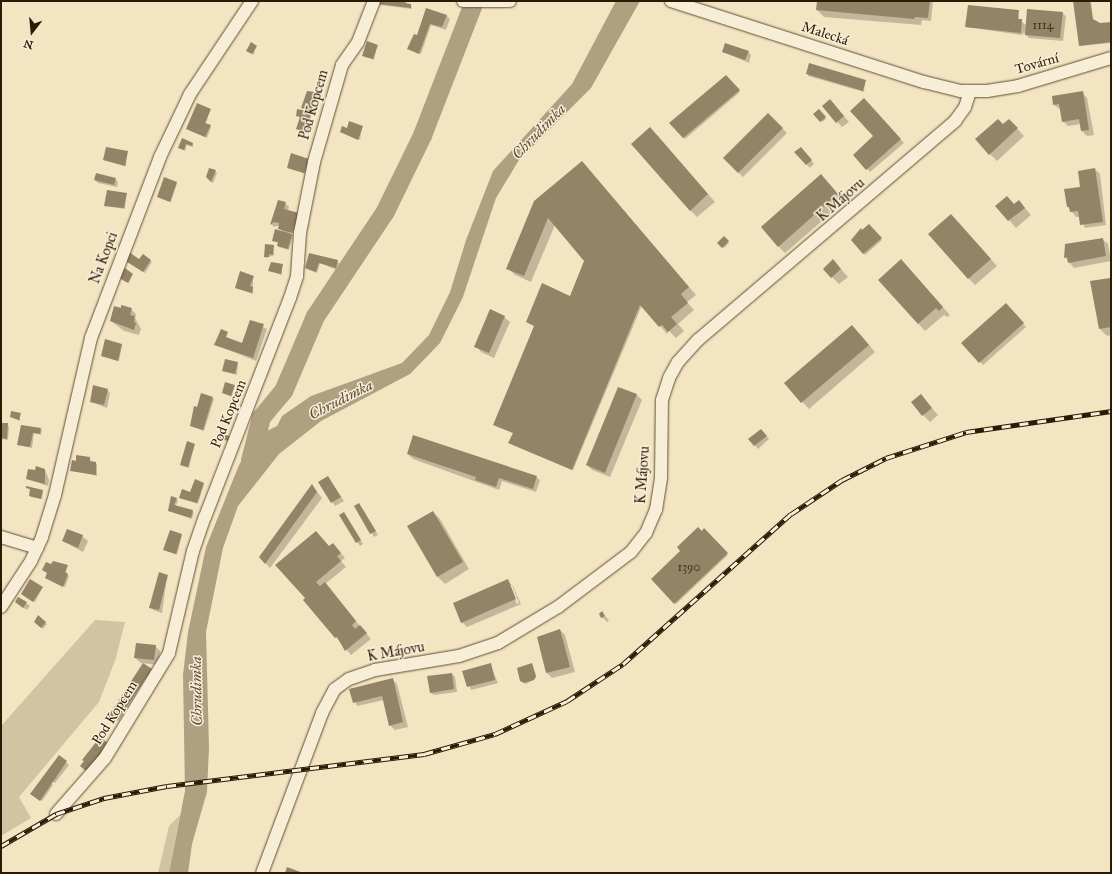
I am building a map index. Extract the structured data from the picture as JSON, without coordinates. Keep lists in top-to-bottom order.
{
  "streets": {
    "street": [
      "Malecká",
      "Tovární",
      "Pod Kopcem",
      "K Májovu",
      "Na Kopci"
    ]
  },
  "crossings": [
    ["Malecká", "Tovární"],
    ["Malecká", "K Májovu"],
    ["Tovární", "K Májovu"]
  ],
  "water": ["Chrudimka"],
  "house_numbers": ["1114", "1390"],
  "north": "bottom"
}
